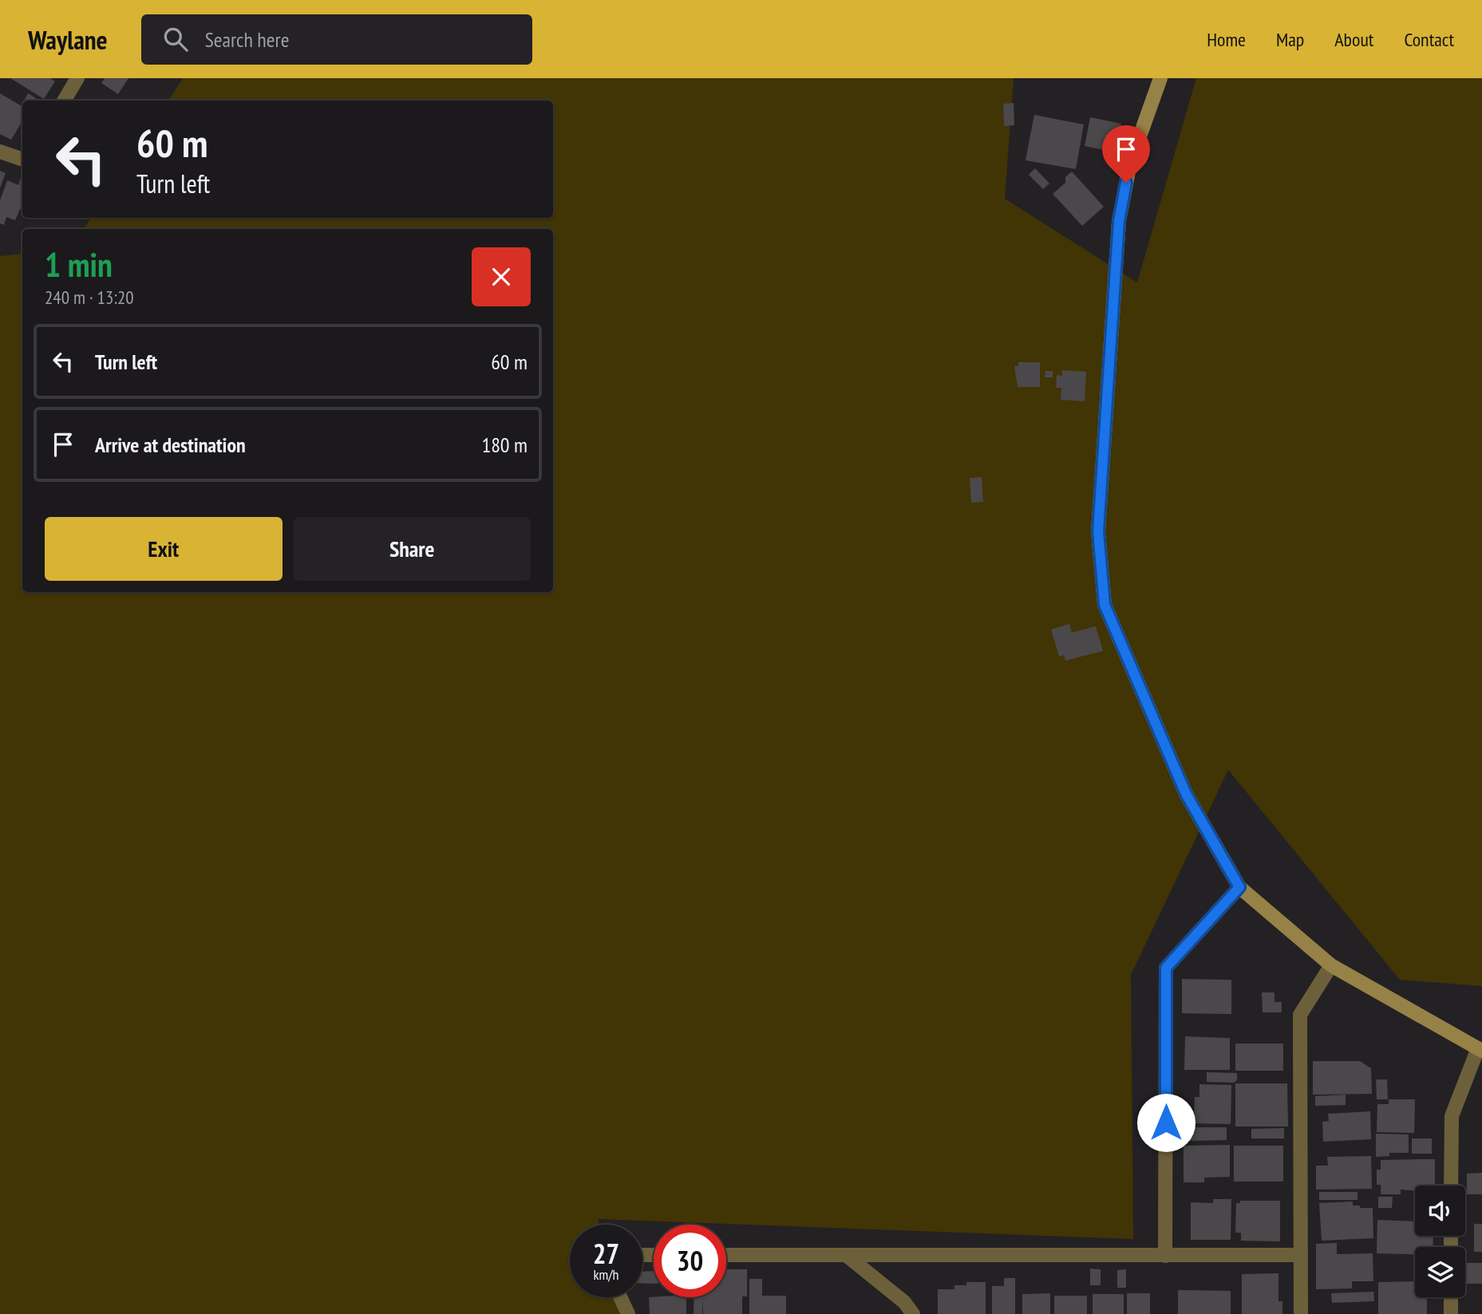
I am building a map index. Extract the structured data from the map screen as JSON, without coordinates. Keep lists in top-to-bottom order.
{
  "page": {
    "header": "Waylane",
    "search": "Search here",
    "nav": [
      "Home",
      "Map",
      "About",
      "Contact"
    ],
    "turn": ["60 m", "Turn left"],
    "heading": ["1 min", "240 m · 13:20"],
    "list": [
      {
        "name": "Turn left",
        "value": "60 m"
      },
      {
        "name": "Arrive at destination",
        "value": "180 m"
      }
    ],
    "buttons": ["Exit", "Share"],
    "speed": "27 km/h",
    "limit": "30"
  }
}
